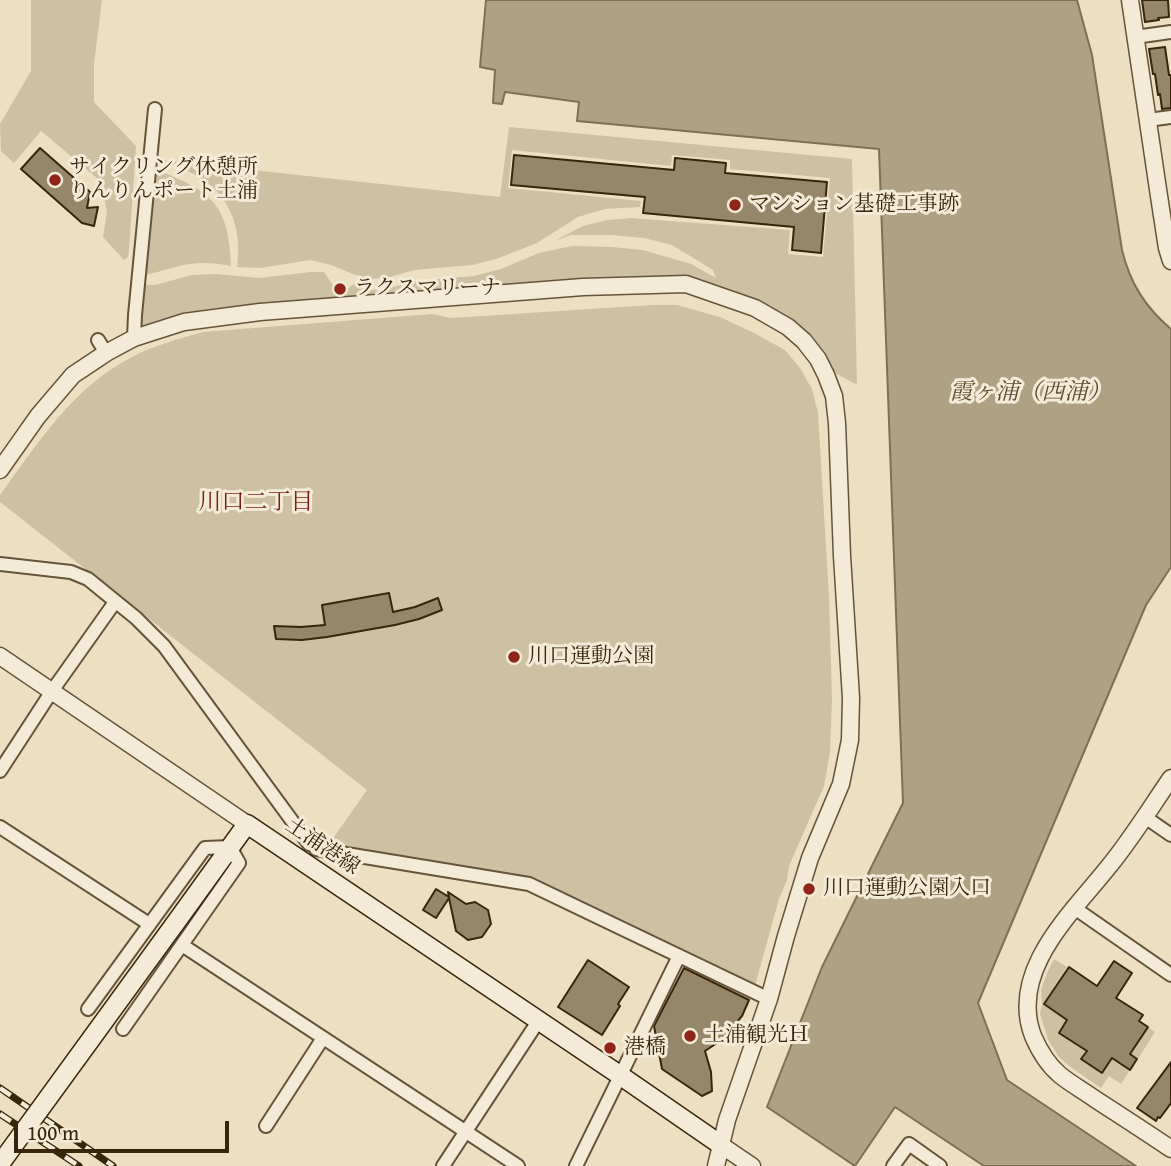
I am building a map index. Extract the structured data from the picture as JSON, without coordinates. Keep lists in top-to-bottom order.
{
  "streets": {
    "main road": ["土浦港線"]
  },
  "districts": ["川口二丁目"],
  "water": ["霞ヶ浦（西浦）"],
  "places": [
    "サイクリング休憩所 りんりんポート土浦",
    "マンション基礎工事跡",
    "ラクスマリーナ",
    "川口運動公園",
    "川口運動公園入口",
    "土浦観光Ｈ",
    "港橋"
  ],
  "scale_bar": "100 m"
}
